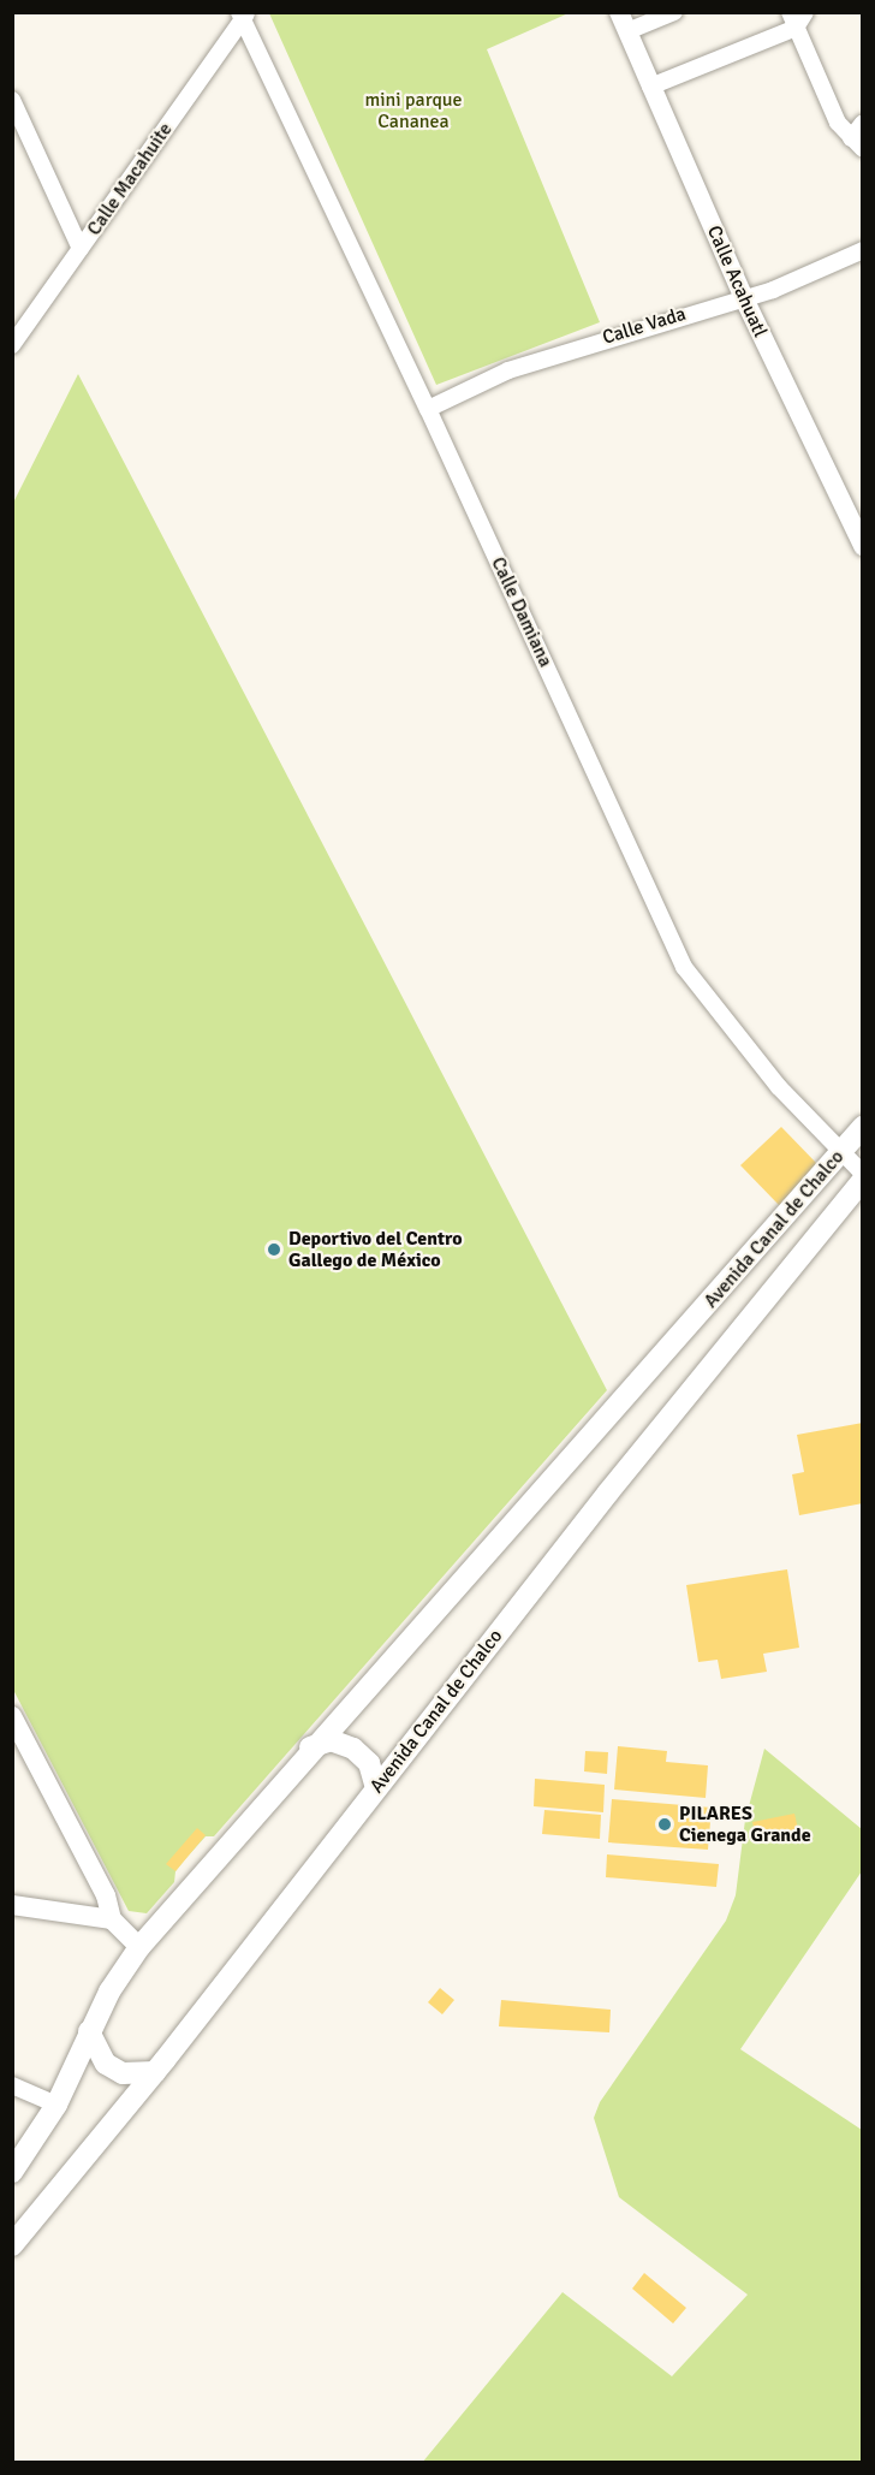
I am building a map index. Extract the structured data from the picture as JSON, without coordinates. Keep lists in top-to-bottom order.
{
  "streets": {
    "main road": ["Avenida Canal de Chalco"],
    "street": [
      "Calle Macahuite",
      "Calle Acahuatl",
      "Calle Vada",
      "Calle Damiana"
    ]
  },
  "crossings": [
    ["Calle Macahuite", "Calle Damiana"],
    ["Calle Acahuatl", "Calle Vada"],
    ["Calle Vada", "Calle Damiana"],
    ["Calle Damiana", "Avenida Canal de Chalco"]
  ],
  "parks": ["mini parque Cananea"],
  "places": ["Deportivo del Centro Gallego de México", "PILARES Cienega Grande"]
}
